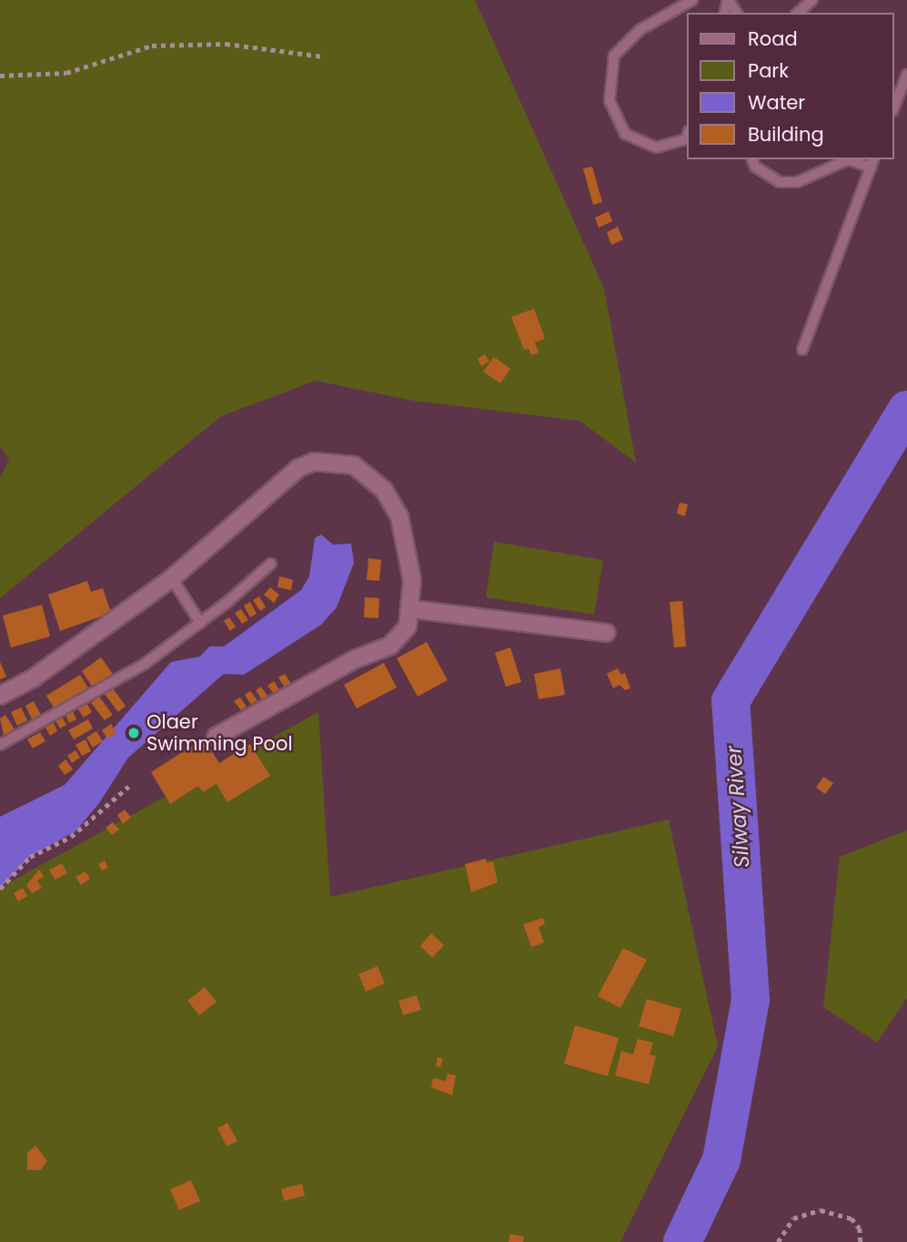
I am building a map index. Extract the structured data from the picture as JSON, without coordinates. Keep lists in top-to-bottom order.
{
  "water": ["Silway River"],
  "places": ["Olaer Swimming Pool"],
  "legend": [
    "Road",
    "Park",
    "Water",
    "Building"
  ]
}
